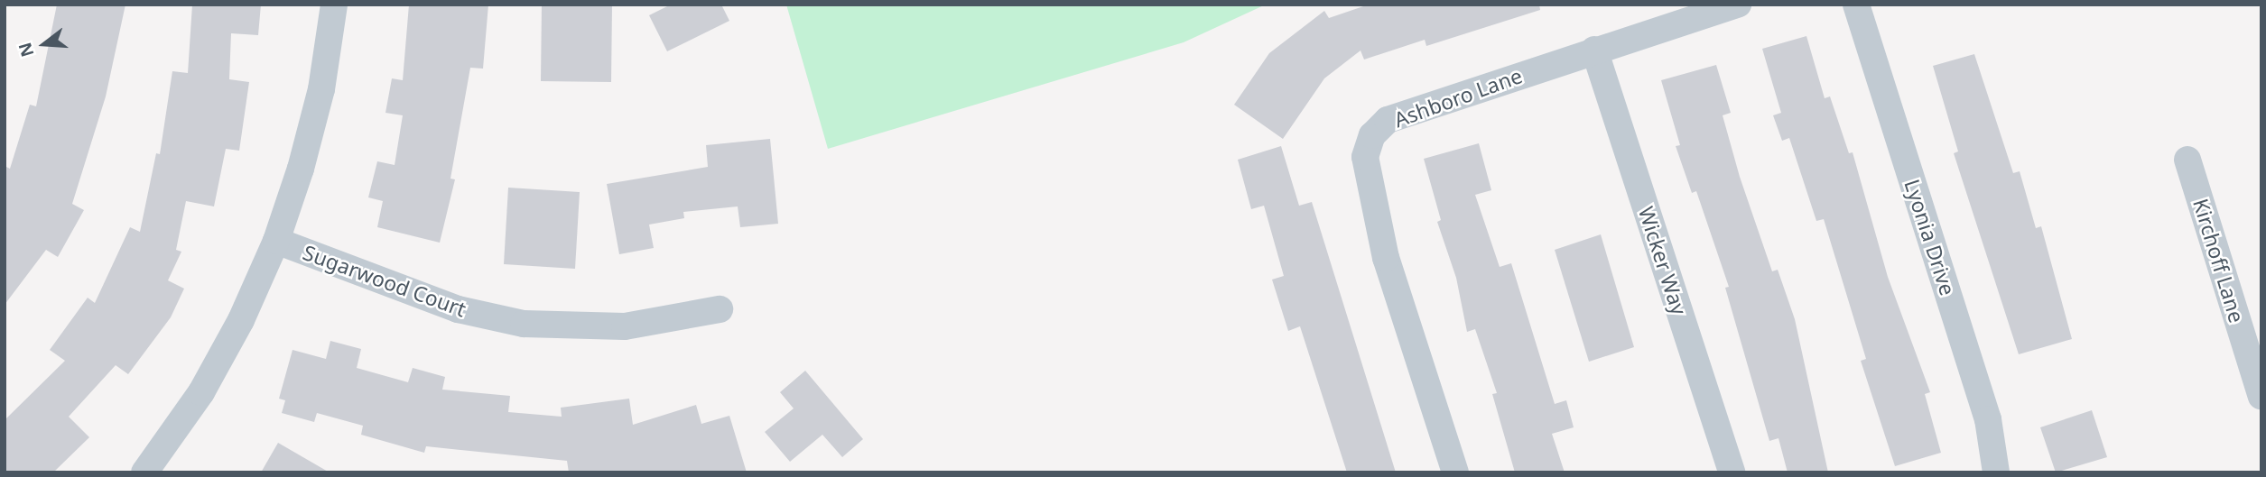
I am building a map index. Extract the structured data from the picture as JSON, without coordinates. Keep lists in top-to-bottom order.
{
  "streets": {
    "street": [
      "Ashboro Lane",
      "Lyonia Drive",
      "Wicker Way",
      "Kirchoff Lane",
      "Sugarwood Court"
    ]
  },
  "crossings": [
    ["Ashboro Lane", "Wicker Way"]
  ],
  "north": "left"
}
